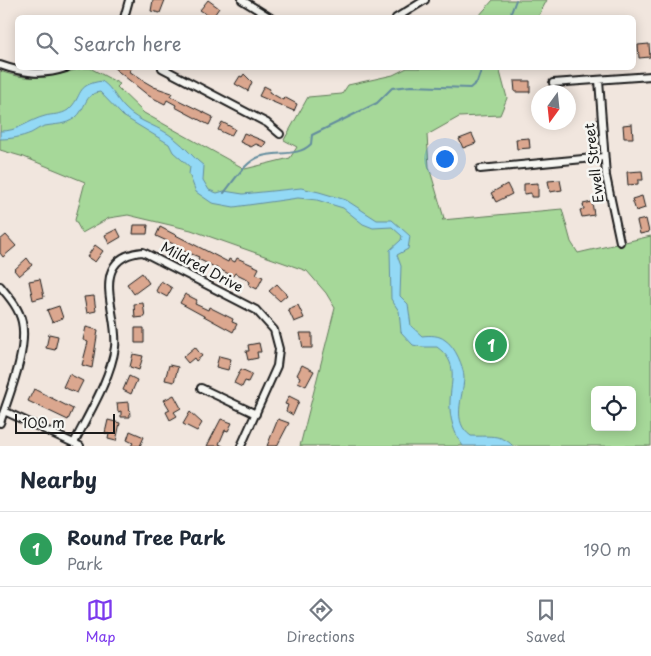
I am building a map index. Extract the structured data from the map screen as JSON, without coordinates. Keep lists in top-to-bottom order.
{
  "streets": {
    "street": ["Ewell Street", "Mildred Drive"]
  },
  "scale_bar": "100 m",
  "north": "bottom",
  "page": {
    "search": "Search here",
    "pins": "1",
    "scale": "100 m",
    "heading": "Nearby",
    "list": [
      {
        "mark": "1",
        "name": "Round Tree Park",
        "note": "Park",
        "value": "190 m"
      }
    ],
    "nav": ["Map", "Directions", "Saved"]
  }
}
